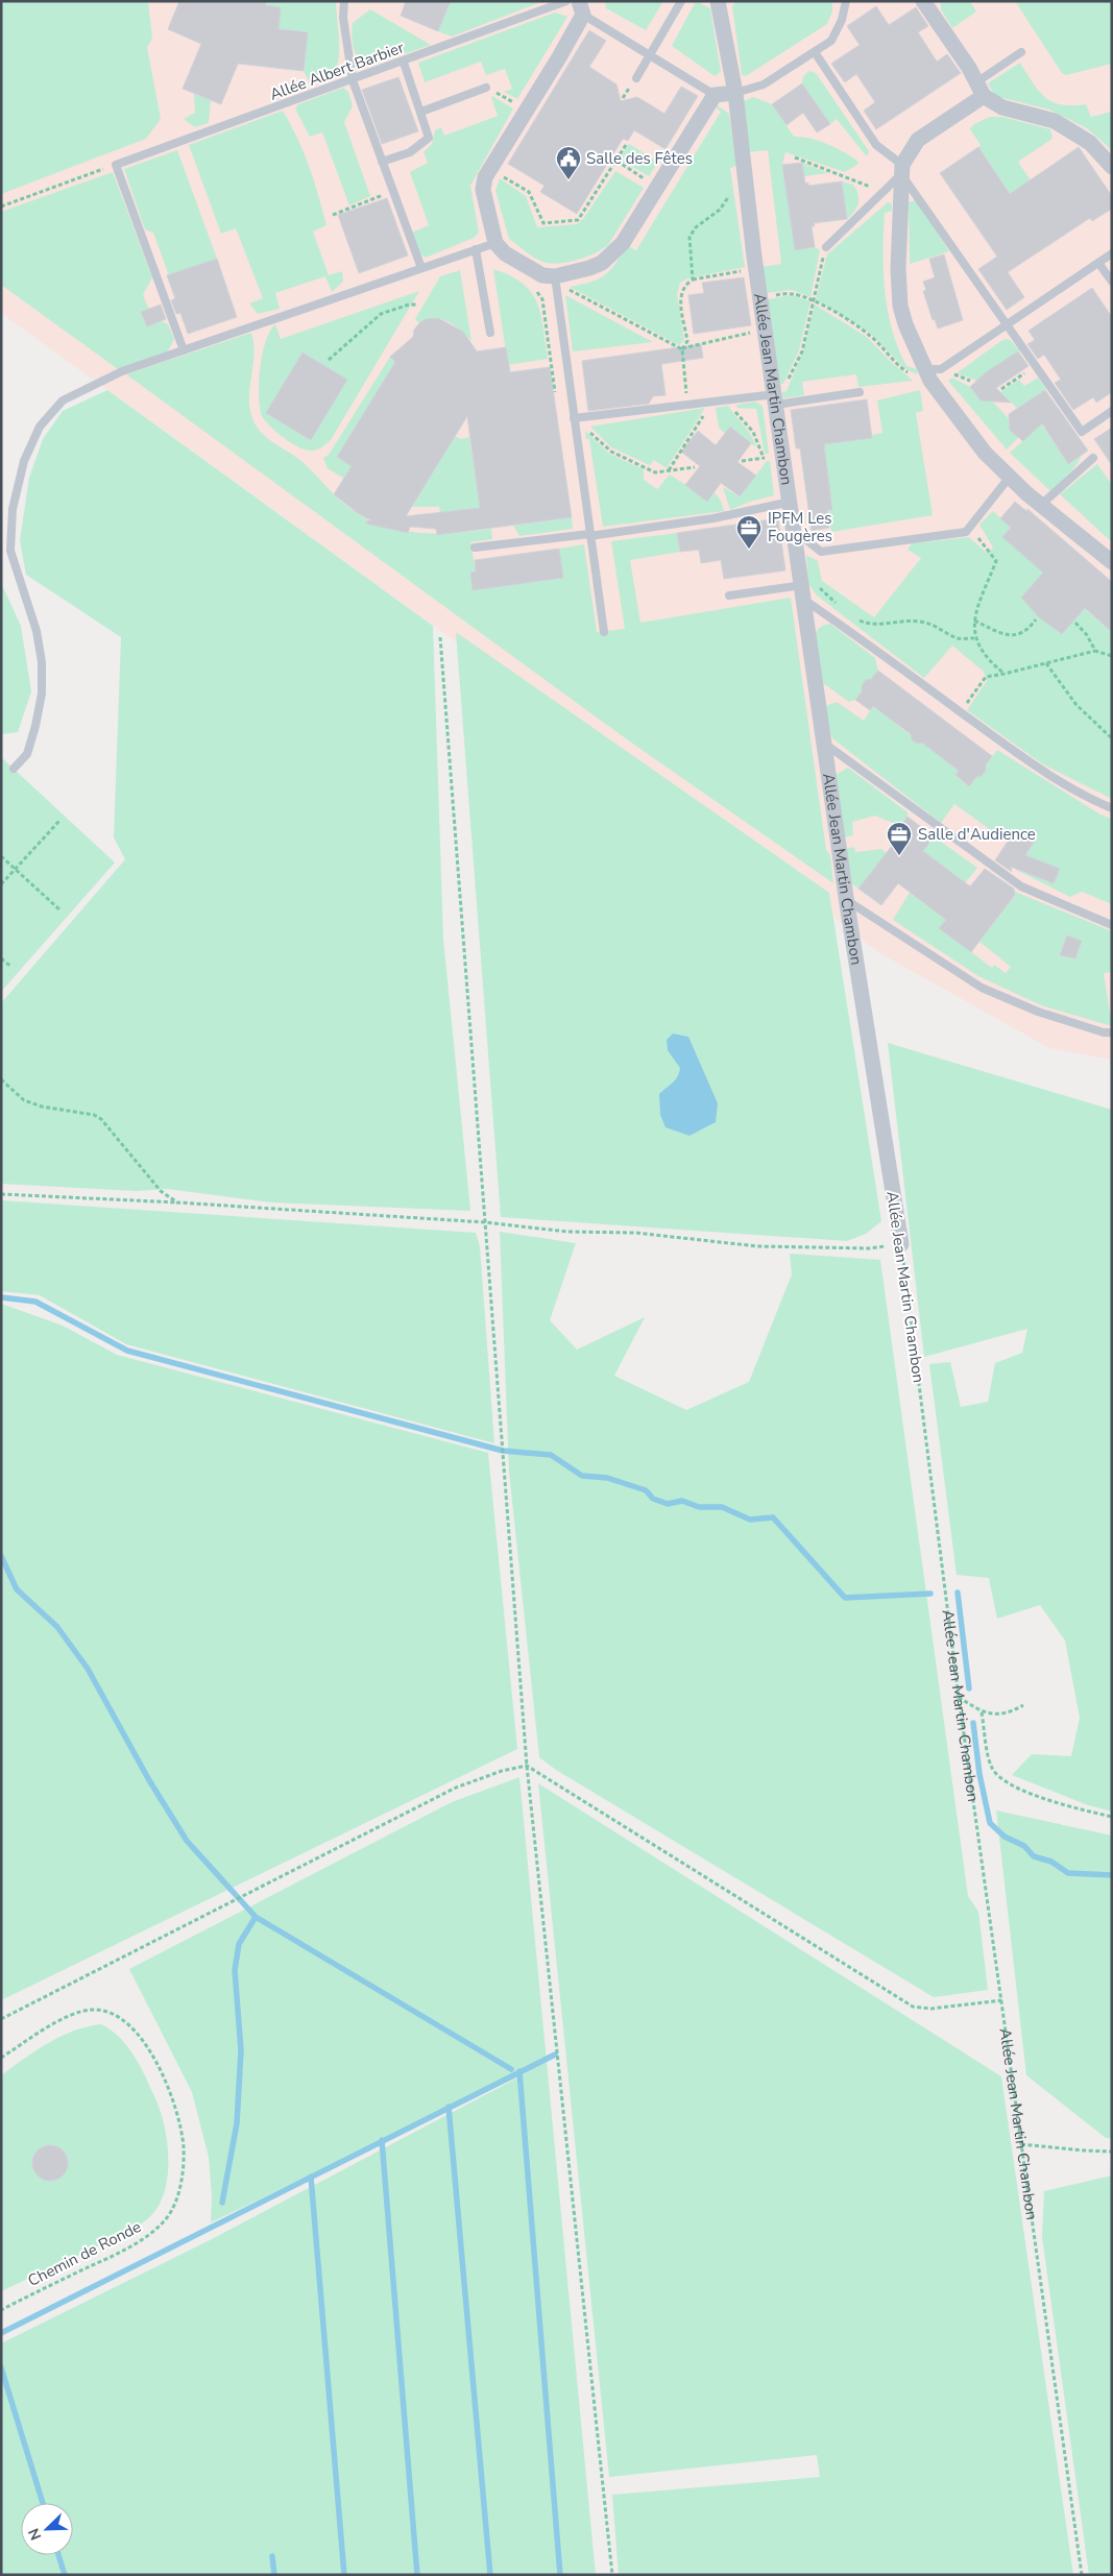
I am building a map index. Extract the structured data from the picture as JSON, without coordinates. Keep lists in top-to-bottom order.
{
  "streets": {
    "street": ["Allée Jean Martin Chambon"],
    "lane": ["Allée Albert Barbier"],
    "path": ["Chemin de Ronde"]
  },
  "places": {
    "public building": ["Salle des Fêtes"],
    "office": ["IPFM Les Fougères", "Salle d'Audience"]
  },
  "north": "bottom left"
}
